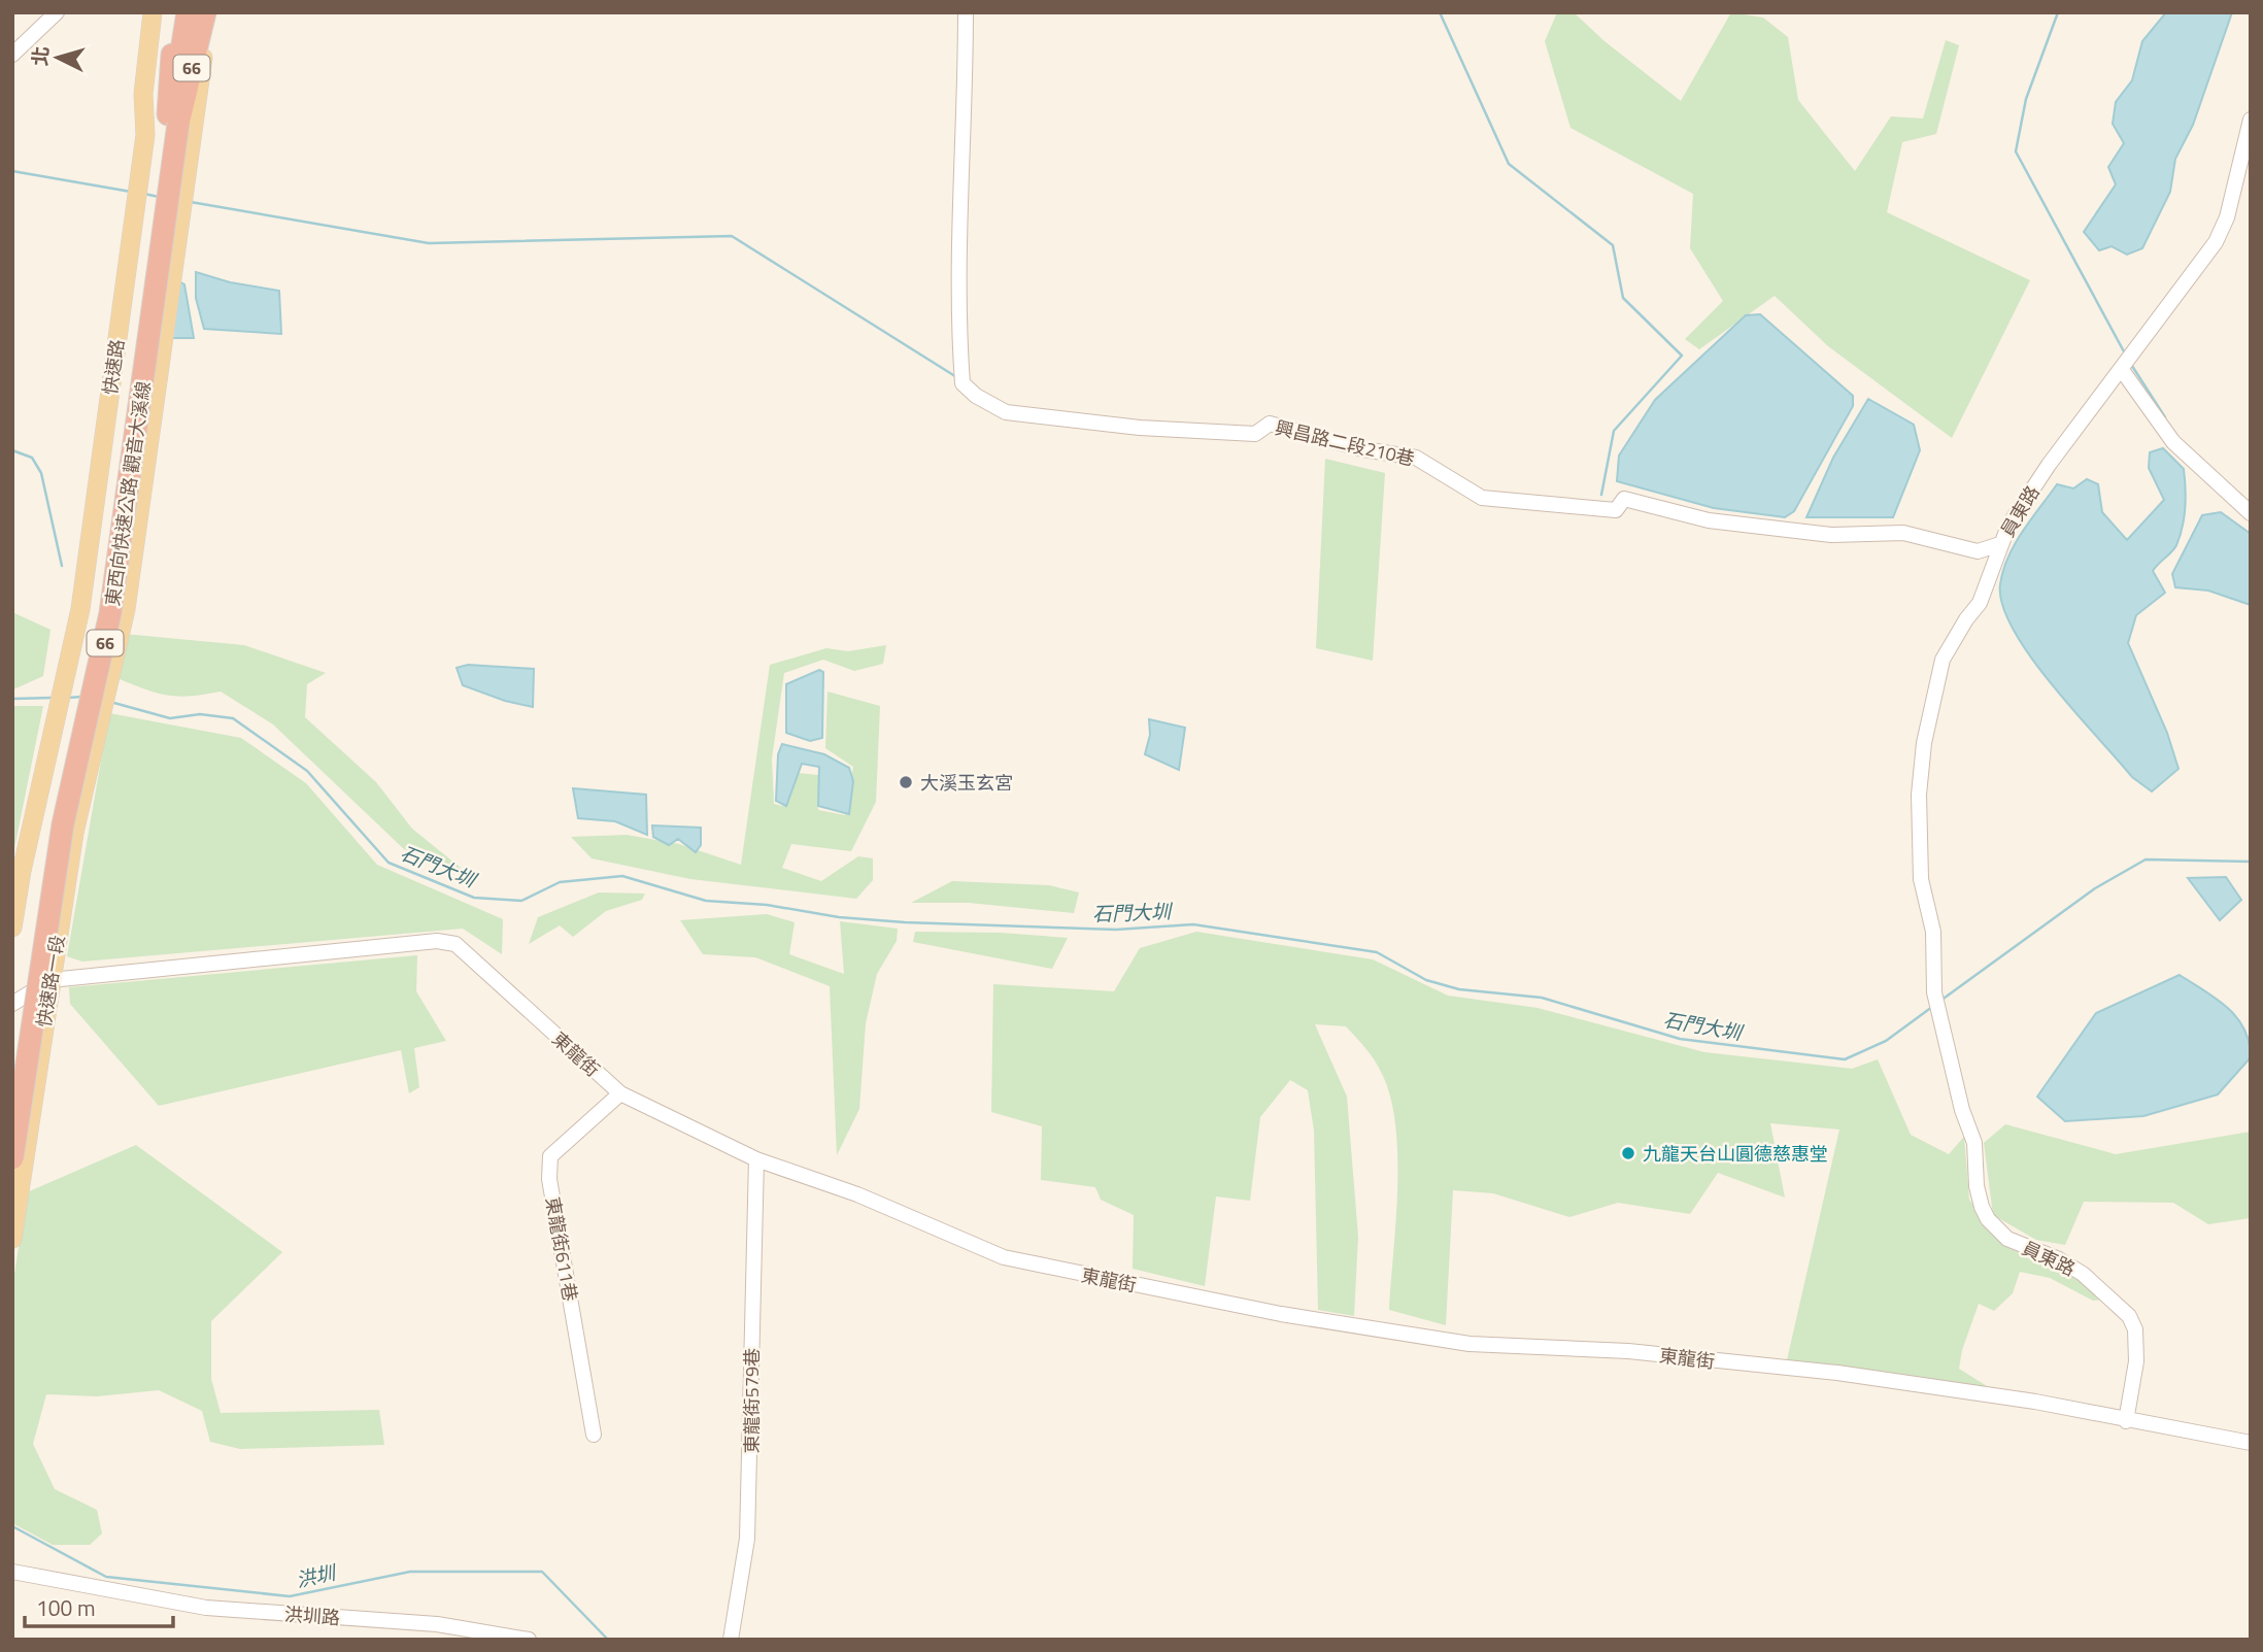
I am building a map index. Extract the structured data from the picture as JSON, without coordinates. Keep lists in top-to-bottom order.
{
  "streets": {
    "highway": ["66", "東西向快速公路 觀音大溪線"],
    "main road": ["快速路", "快速路一段"],
    "street": [
      "興昌路二段210巷",
      "員東路",
      "東龍街",
      "東龍街611巷",
      "東龍街579巷",
      "洪圳路"
    ]
  },
  "crossings": [
    ["66", "東西向快速公路 觀音大溪線"],
    ["興昌路二段210巷", "員東路"],
    ["員東路", "東龍街"],
    ["快速路一段", "東龍街"],
    ["東龍街", "東龍街611巷"],
    ["東龍街", "東龍街579巷"]
  ],
  "water": ["石門大圳", "洪圳"],
  "places": ["大溪玉玄宮", "九龍天台山圓德慈惠堂"],
  "scale_bar": "100 m",
  "north": "left"
}
